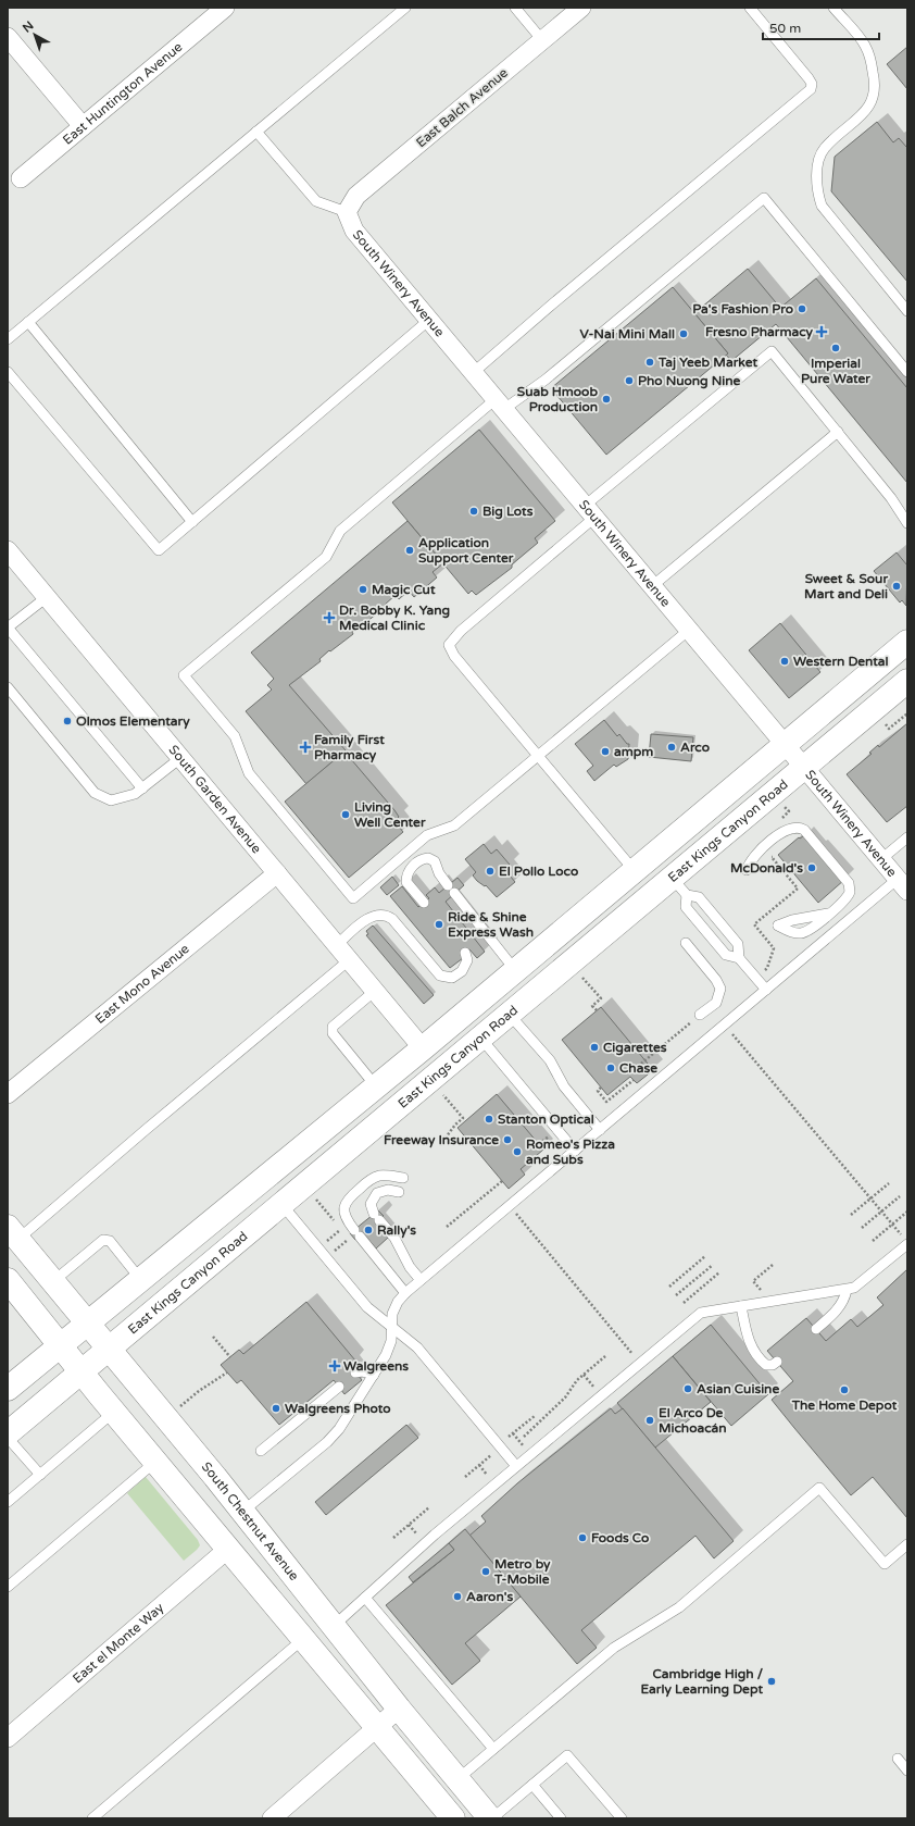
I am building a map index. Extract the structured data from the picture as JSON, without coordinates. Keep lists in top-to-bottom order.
{
  "streets": {
    "main road": ["East Kings Canyon Road", "South Chestnut Avenue"],
    "street": [
      "East Huntington Avenue",
      "East Balch Avenue",
      "South Winery Avenue",
      "South Garden Avenue",
      "East Mono Avenue",
      "East el Monte Way"
    ]
  },
  "crossings": [
    ["East Balch Avenue", "South Winery Avenue"],
    ["South Winery Avenue", "East Kings Canyon Road"],
    ["South Garden Avenue", "East Mono Avenue"],
    ["East Kings Canyon Road", "South Chestnut Avenue"]
  ],
  "places": {
    "other": [
      "Pa's Fashion Pro",
      "V-Nai Mini Mall",
      "Imperial Pure Water",
      "Taj Yeeb Market",
      "Pho Nuong Nine",
      "Suab Hmoob Production",
      "Big Lots",
      "Application Support Center",
      "Sweet & Sour Mart and Deli",
      "Magic Cut",
      "Western Dental",
      "Olmos Elementary",
      "Arco",
      "ampm",
      "Living Well Center",
      "McDonald's",
      "El Pollo Loco",
      "Ride & Shine Express Wash",
      "Cigarettes",
      "Chase",
      "Stanton Optical",
      "Freeway Insurance",
      "Romeo's Pizza and Subs",
      "Rally's",
      "Asian Cuisine",
      "The Home Depot",
      "Walgreens Photo",
      "El Arco De Michoacán",
      "Foods Co",
      "Metro by T-Mobile",
      "Aaron's",
      "Cambridge High / Early Learning Dept"
    ],
    "health": [
      "Fresno Pharmacy",
      "Dr. Bobby K. Yang Medical Clinic",
      "Family First Pharmacy",
      "Walgreens"
    ]
  },
  "scale_bar": "50 m",
  "north": "top left"
}
